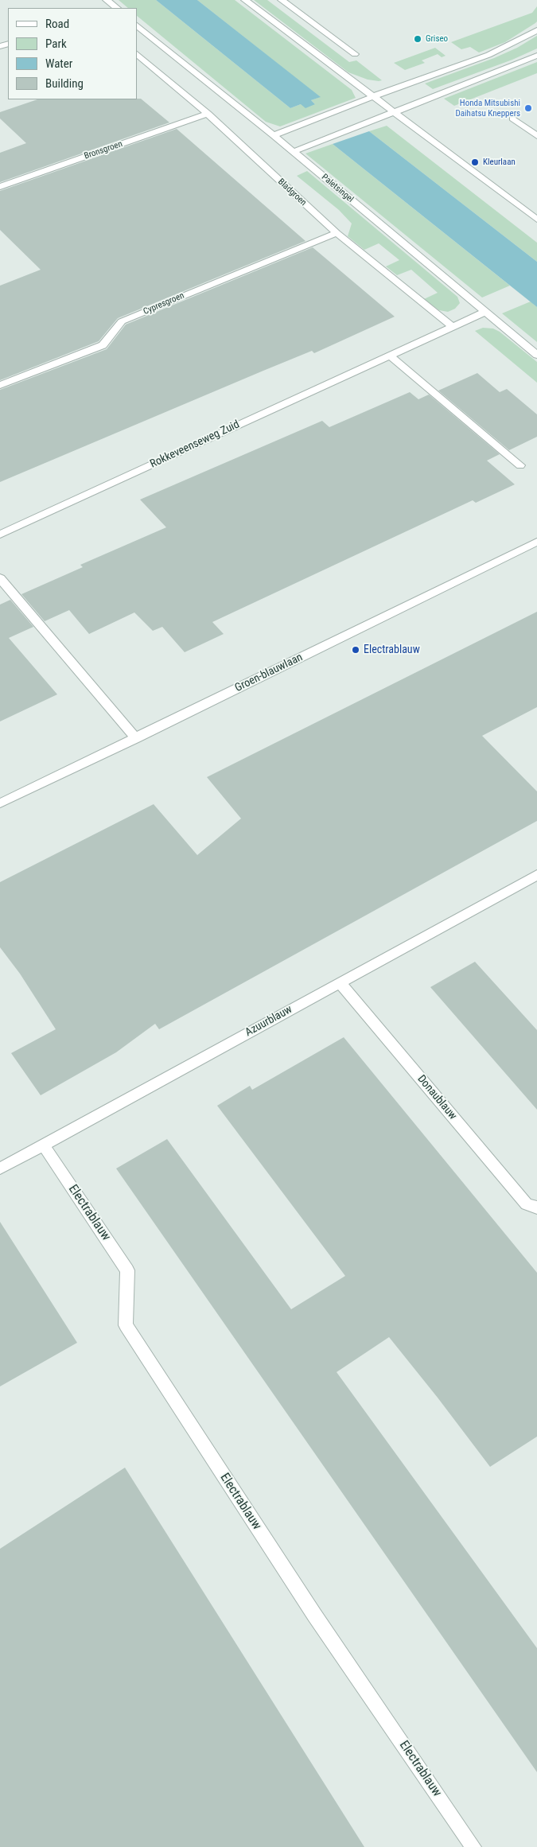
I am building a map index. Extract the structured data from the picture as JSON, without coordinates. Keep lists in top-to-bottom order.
{
  "streets": {
    "street": [
      "Bronsgroen",
      "Paletsingel",
      "Bladgroen",
      "Cypresgroen",
      "Rokkeveenseweg Zuid",
      "Groen-blauwlaan",
      "Azuurblauw",
      "Donaublauw",
      "Electrablauw"
    ]
  },
  "crossings": [
    ["Bronsgroen", "Bladgroen"],
    ["Paletsingel", "Rokkeveenseweg Zuid"],
    ["Bladgroen", "Cypresgroen"],
    ["Bladgroen", "Rokkeveenseweg Zuid"],
    ["Azuurblauw", "Donaublauw"],
    ["Azuurblauw", "Electrablauw"]
  ],
  "places": [
    "Griseo",
    "Honda Mitsubishi Daihatsu Kneppers",
    "Kleurlaan",
    "Electrablauw"
  ],
  "legend": [
    "Road",
    "Park",
    "Water",
    "Building"
  ]
}
